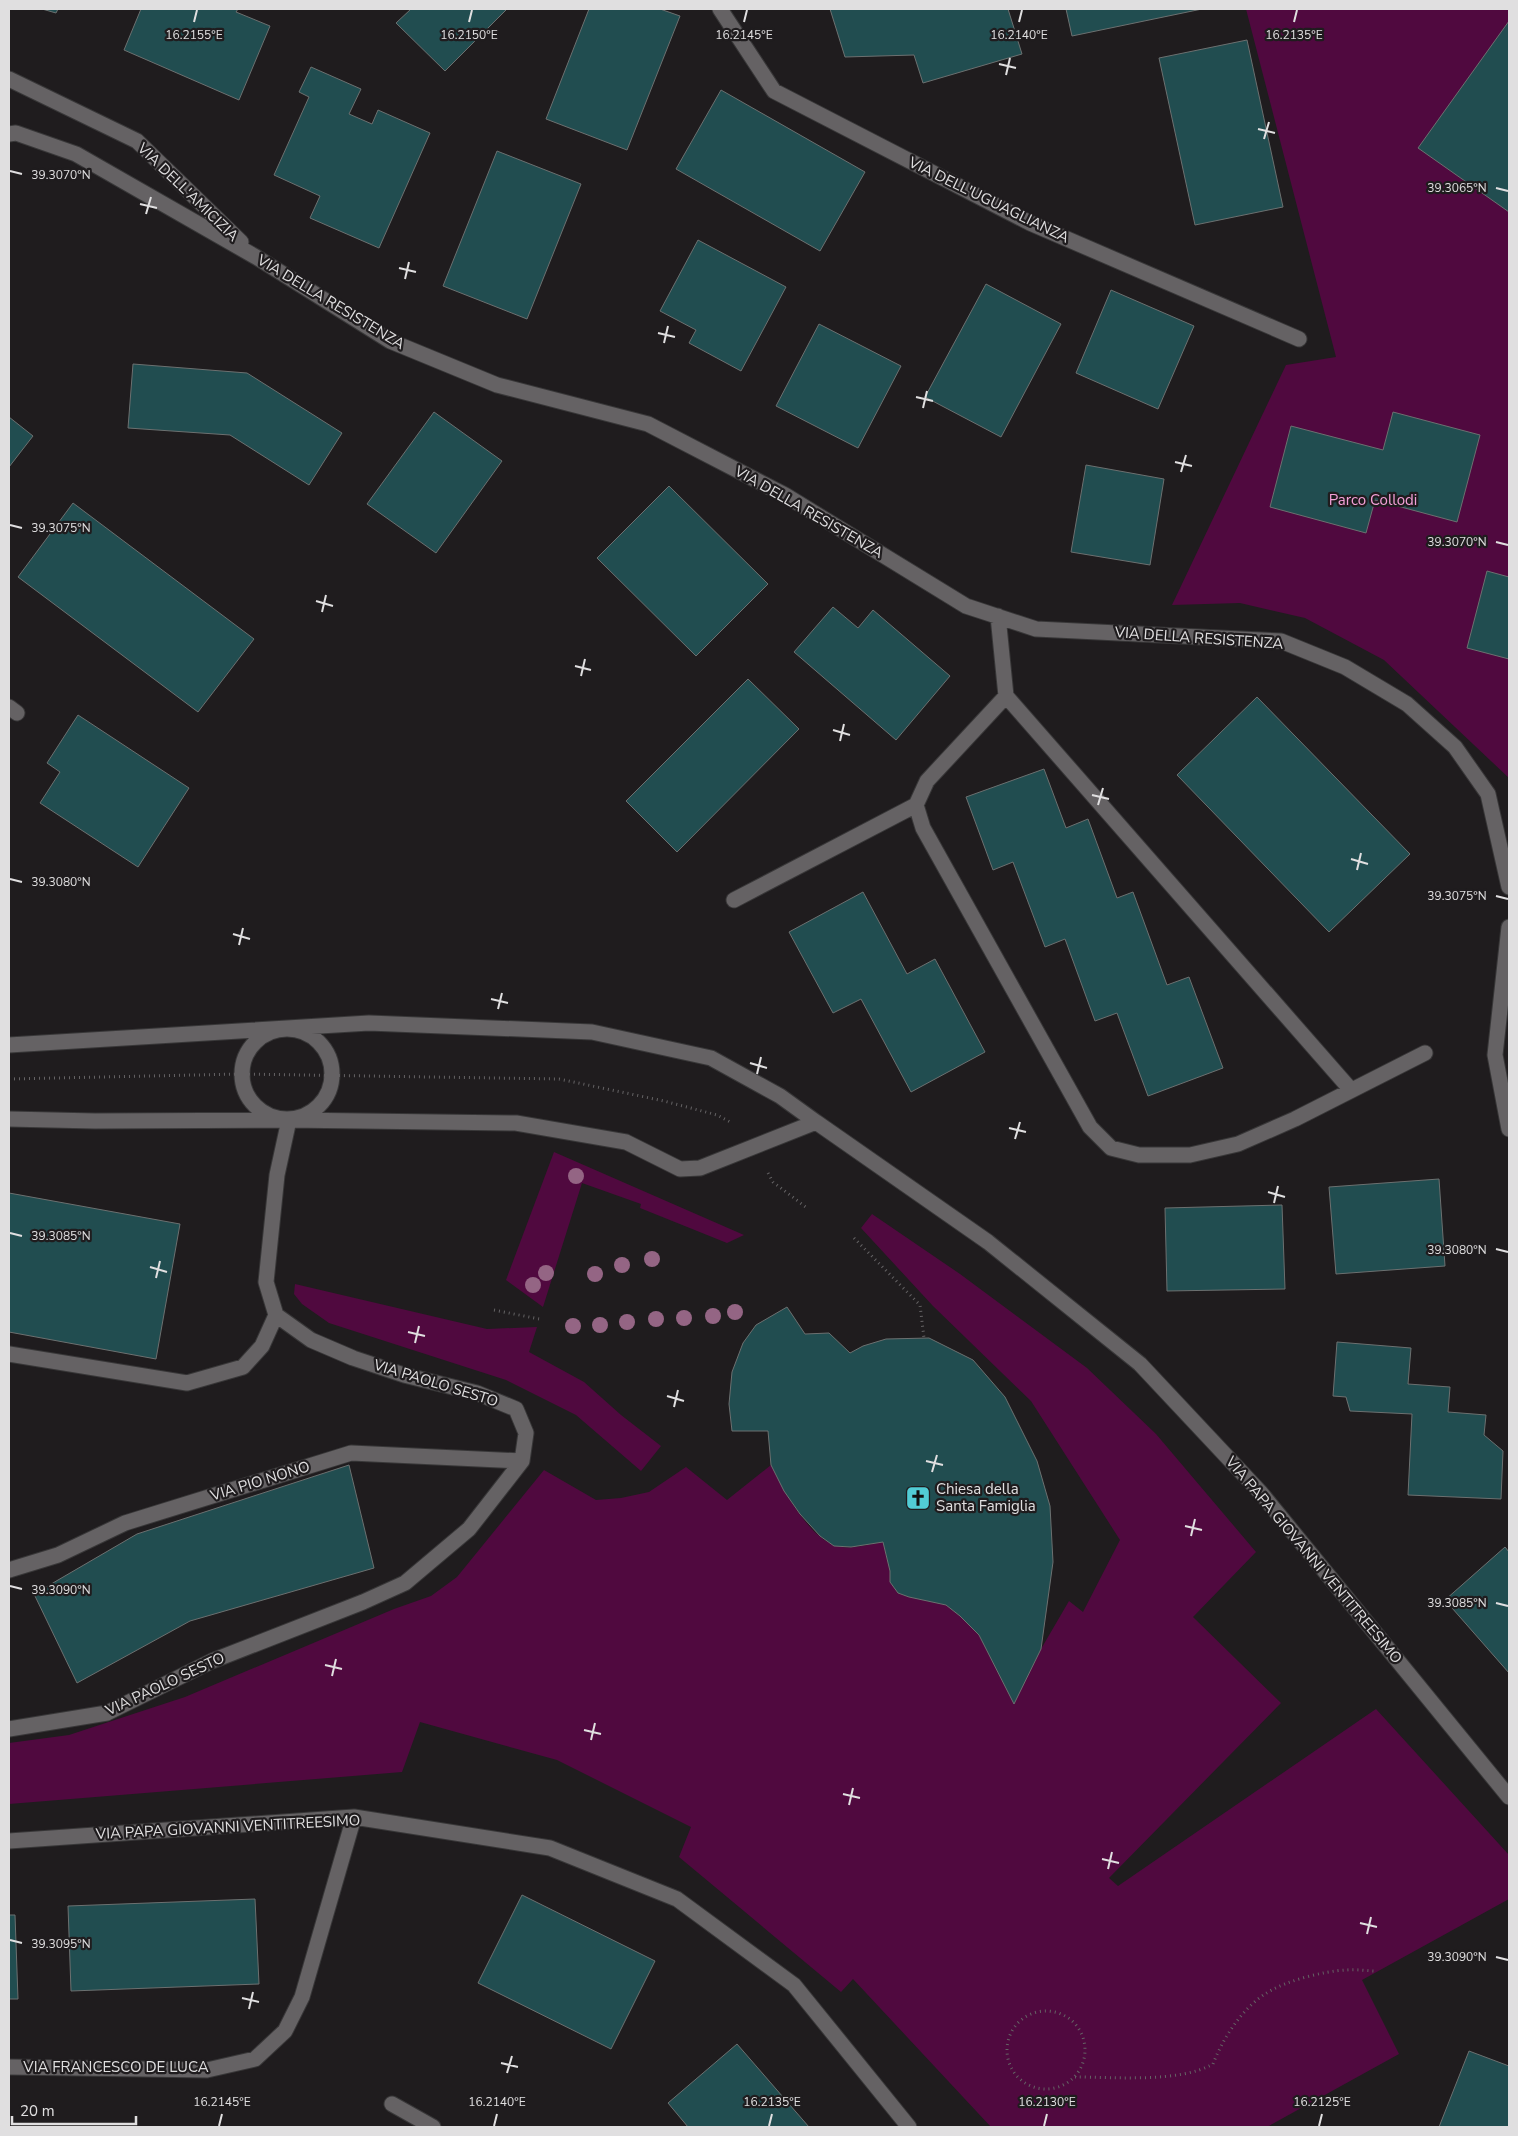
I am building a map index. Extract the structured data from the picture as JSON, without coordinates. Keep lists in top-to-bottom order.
{
  "streets": {
    "street": [
      "VIA DELL'AMICIZIA",
      "VIA DELL'UGUAGLIANZA",
      "VIA DELLA RESISTENZA",
      "VIA PAOLO SESTO",
      "VIA PIO NONO",
      "VIA PAPA GIOVANNI VENTITREESIMO",
      "VIA FRANCESCO DE LUCA"
    ]
  },
  "crossings": [
    ["VIA DELL'AMICIZIA", "VIA DELLA RESISTENZA"],
    ["VIA PAOLO SESTO", "VIA PIO NONO"],
    ["VIA PAPA GIOVANNI VENTITREESIMO", "VIA FRANCESCO DE LUCA"]
  ],
  "parks": ["Parco Collodi"],
  "places": {
    "church": ["Chiesa della Santa Famiglia"]
  },
  "scale_bar": "20 m",
  "coordinates": [
    "16.2155°E",
    "16.2150°E",
    "16.2145°E",
    "16.2140°E",
    "16.2135°E",
    "39.3070°N",
    "39.3065°N",
    "39.3075°N",
    "39.3080°N",
    "39.3085°N",
    "39.3090°N",
    "39.3095°N",
    "16.2130°E",
    "16.2125°E"
  ]
}
